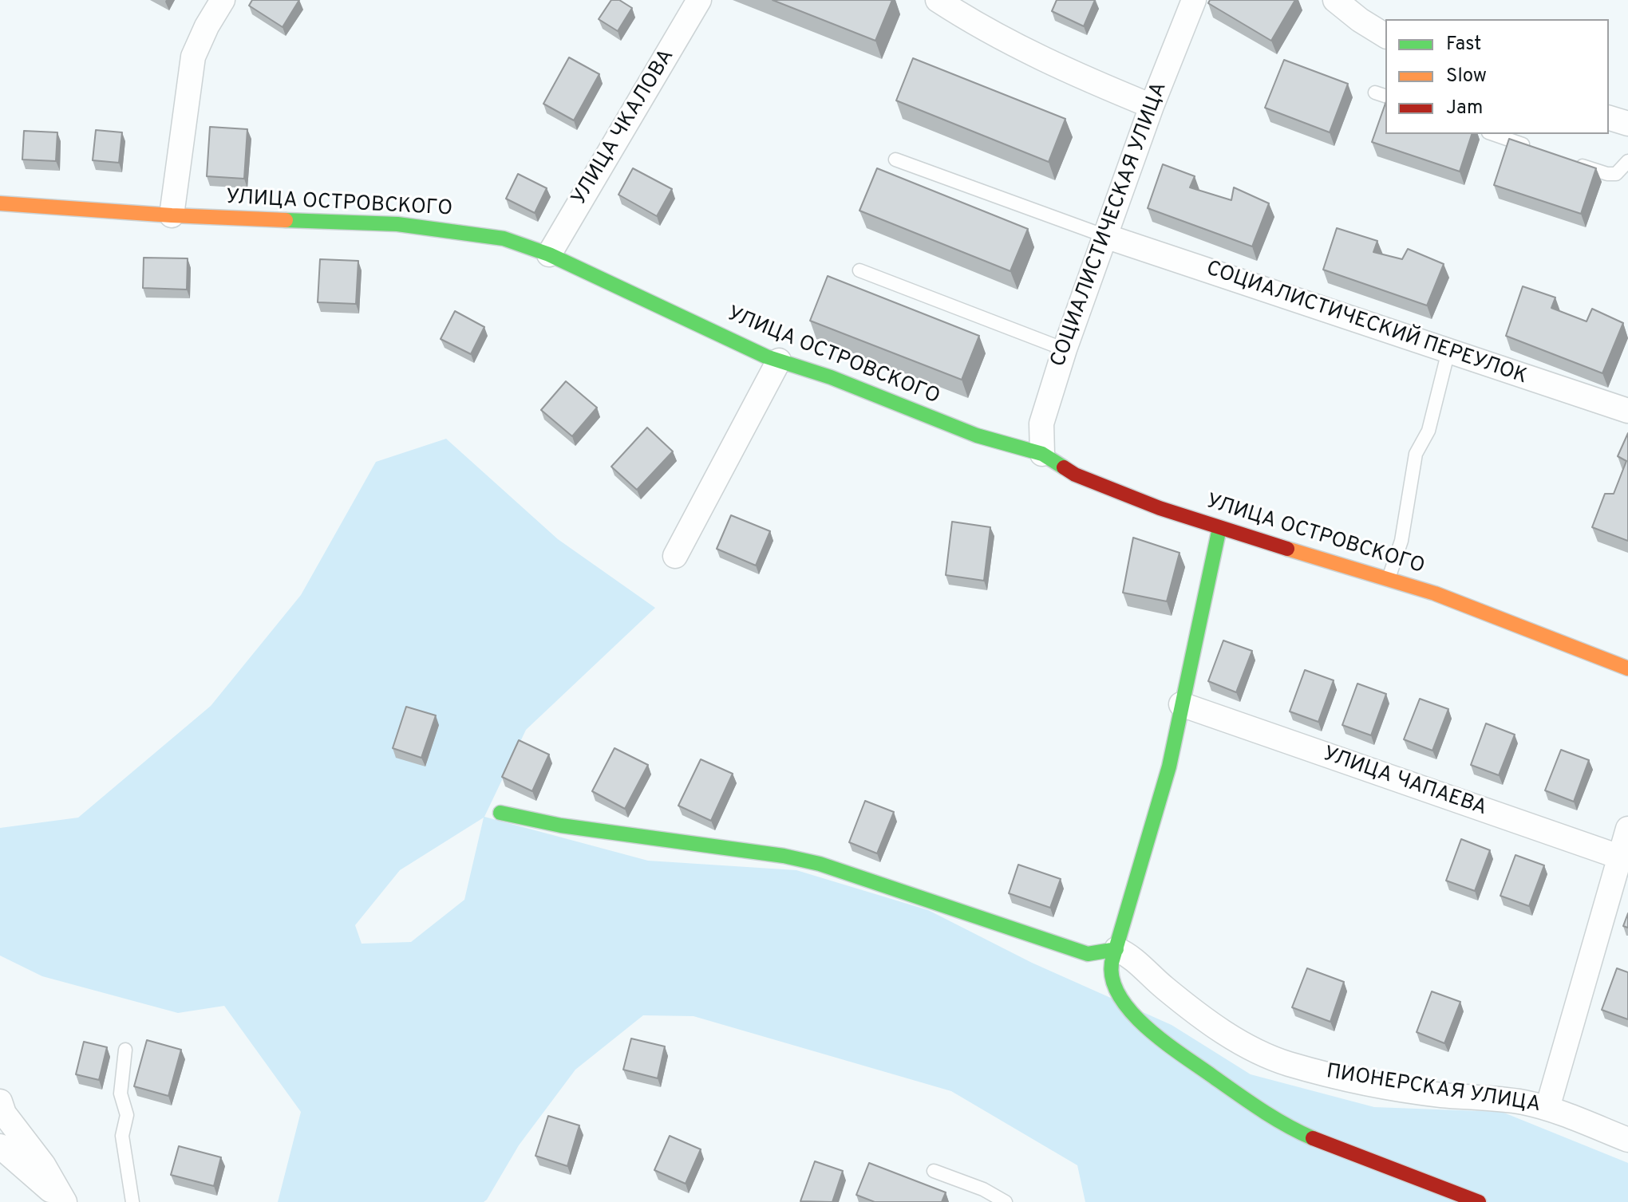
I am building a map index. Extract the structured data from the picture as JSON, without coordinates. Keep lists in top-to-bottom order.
{
  "streets": {
    "street": [
      "УЛИЦА ЧКАЛОВА",
      "УЛИЦА ОСТРОВСКОГО",
      "СОЦИАЛИСТИЧЕСКАЯ УЛИЦА",
      "СОЦИАЛИСТИЧЕСКИЙ ПЕРЕУЛОК",
      "УЛИЦА ЧАПАЕВА",
      "ПИОНЕРСКАЯ УЛИЦА"
    ]
  },
  "crossings": [
    ["УЛИЦА ЧКАЛОВА", "УЛИЦА ОСТРОВСКОГО"],
    ["УЛИЦА ОСТРОВСКОГО", "СОЦИАЛИСТИЧЕСКАЯ УЛИЦА"],
    ["СОЦИАЛИСТИЧЕСКАЯ УЛИЦА", "СОЦИАЛИСТИЧЕСКИЙ ПЕРЕУЛОК"]
  ],
  "legend": ["Fast", "Slow", "Jam"]
}
